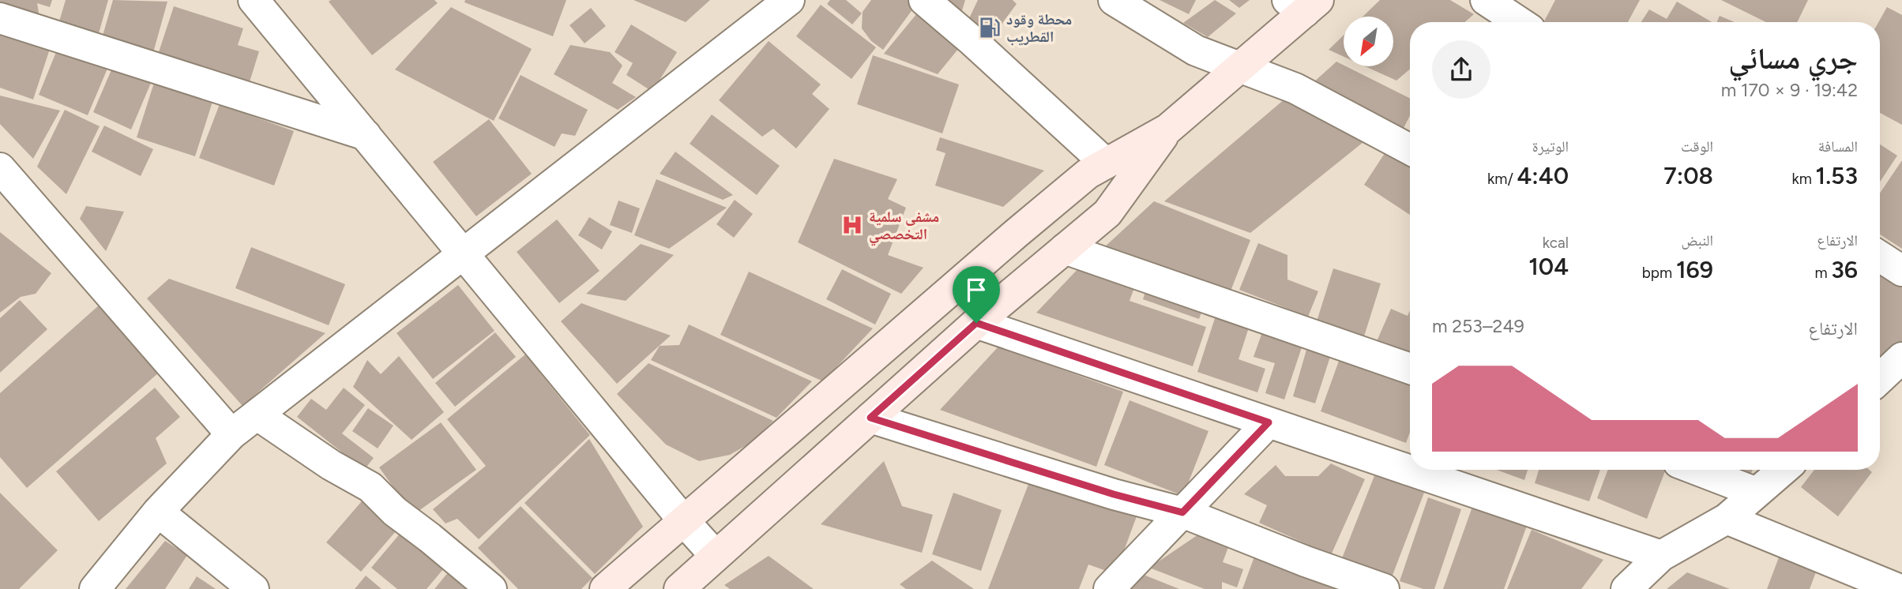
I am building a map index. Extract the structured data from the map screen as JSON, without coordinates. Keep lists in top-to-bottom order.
{
  "places": {
    "fuel station": ["محطة وقود القطريب"],
    "hospital": ["مشفى سلمية التخصصي"]
  },
  "north": "bottom left",
  "page": {
    "heading": ["جري مسائي", "19:42 · 9 × 170 m"],
    "stats": [
      ["المسافة", "1.53 km"],
      ["الوقت", "7:08"],
      ["الوتيرة", "4:40 /km"],
      ["الارتفاع", "36 m"],
      ["النبض", "169 bpm"],
      ["kcal", "104"]
    ],
    "chart": ["الارتفاع", "249–253 m"]
  }
}
